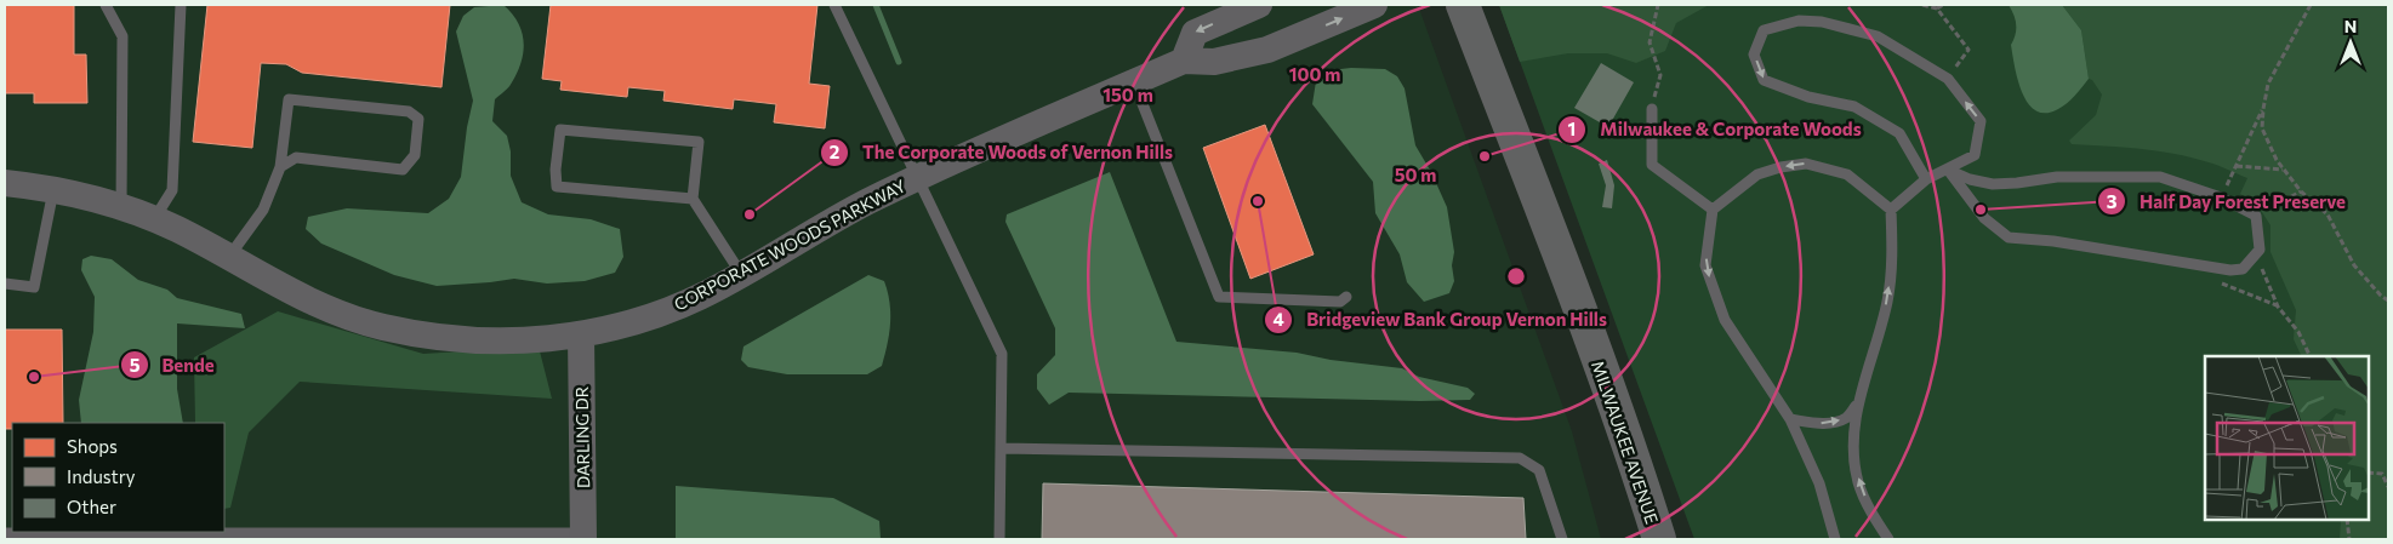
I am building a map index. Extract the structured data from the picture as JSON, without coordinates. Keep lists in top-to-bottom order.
{
  "streets": {
    "main road": ["MILWAUKEE AVENUE"],
    "street": ["CORPORATE WOODS PARKWAY", "DARLING DR"]
  },
  "crossings": [
    ["CORPORATE WOODS PARKWAY", "DARLING DR"]
  ],
  "places": [
    "Milwaukee & Corporate Woods",
    "Bridgeview Bank Group Vernon Hills",
    "Half Day Forest Preserve",
    "The Corporate Woods of Vernon Hills",
    "Bende"
  ],
  "legend": ["Shops", "Industry", "Other"],
  "north": "top",
  "rings": ["100 m", "150 m", "50 m"]
}
